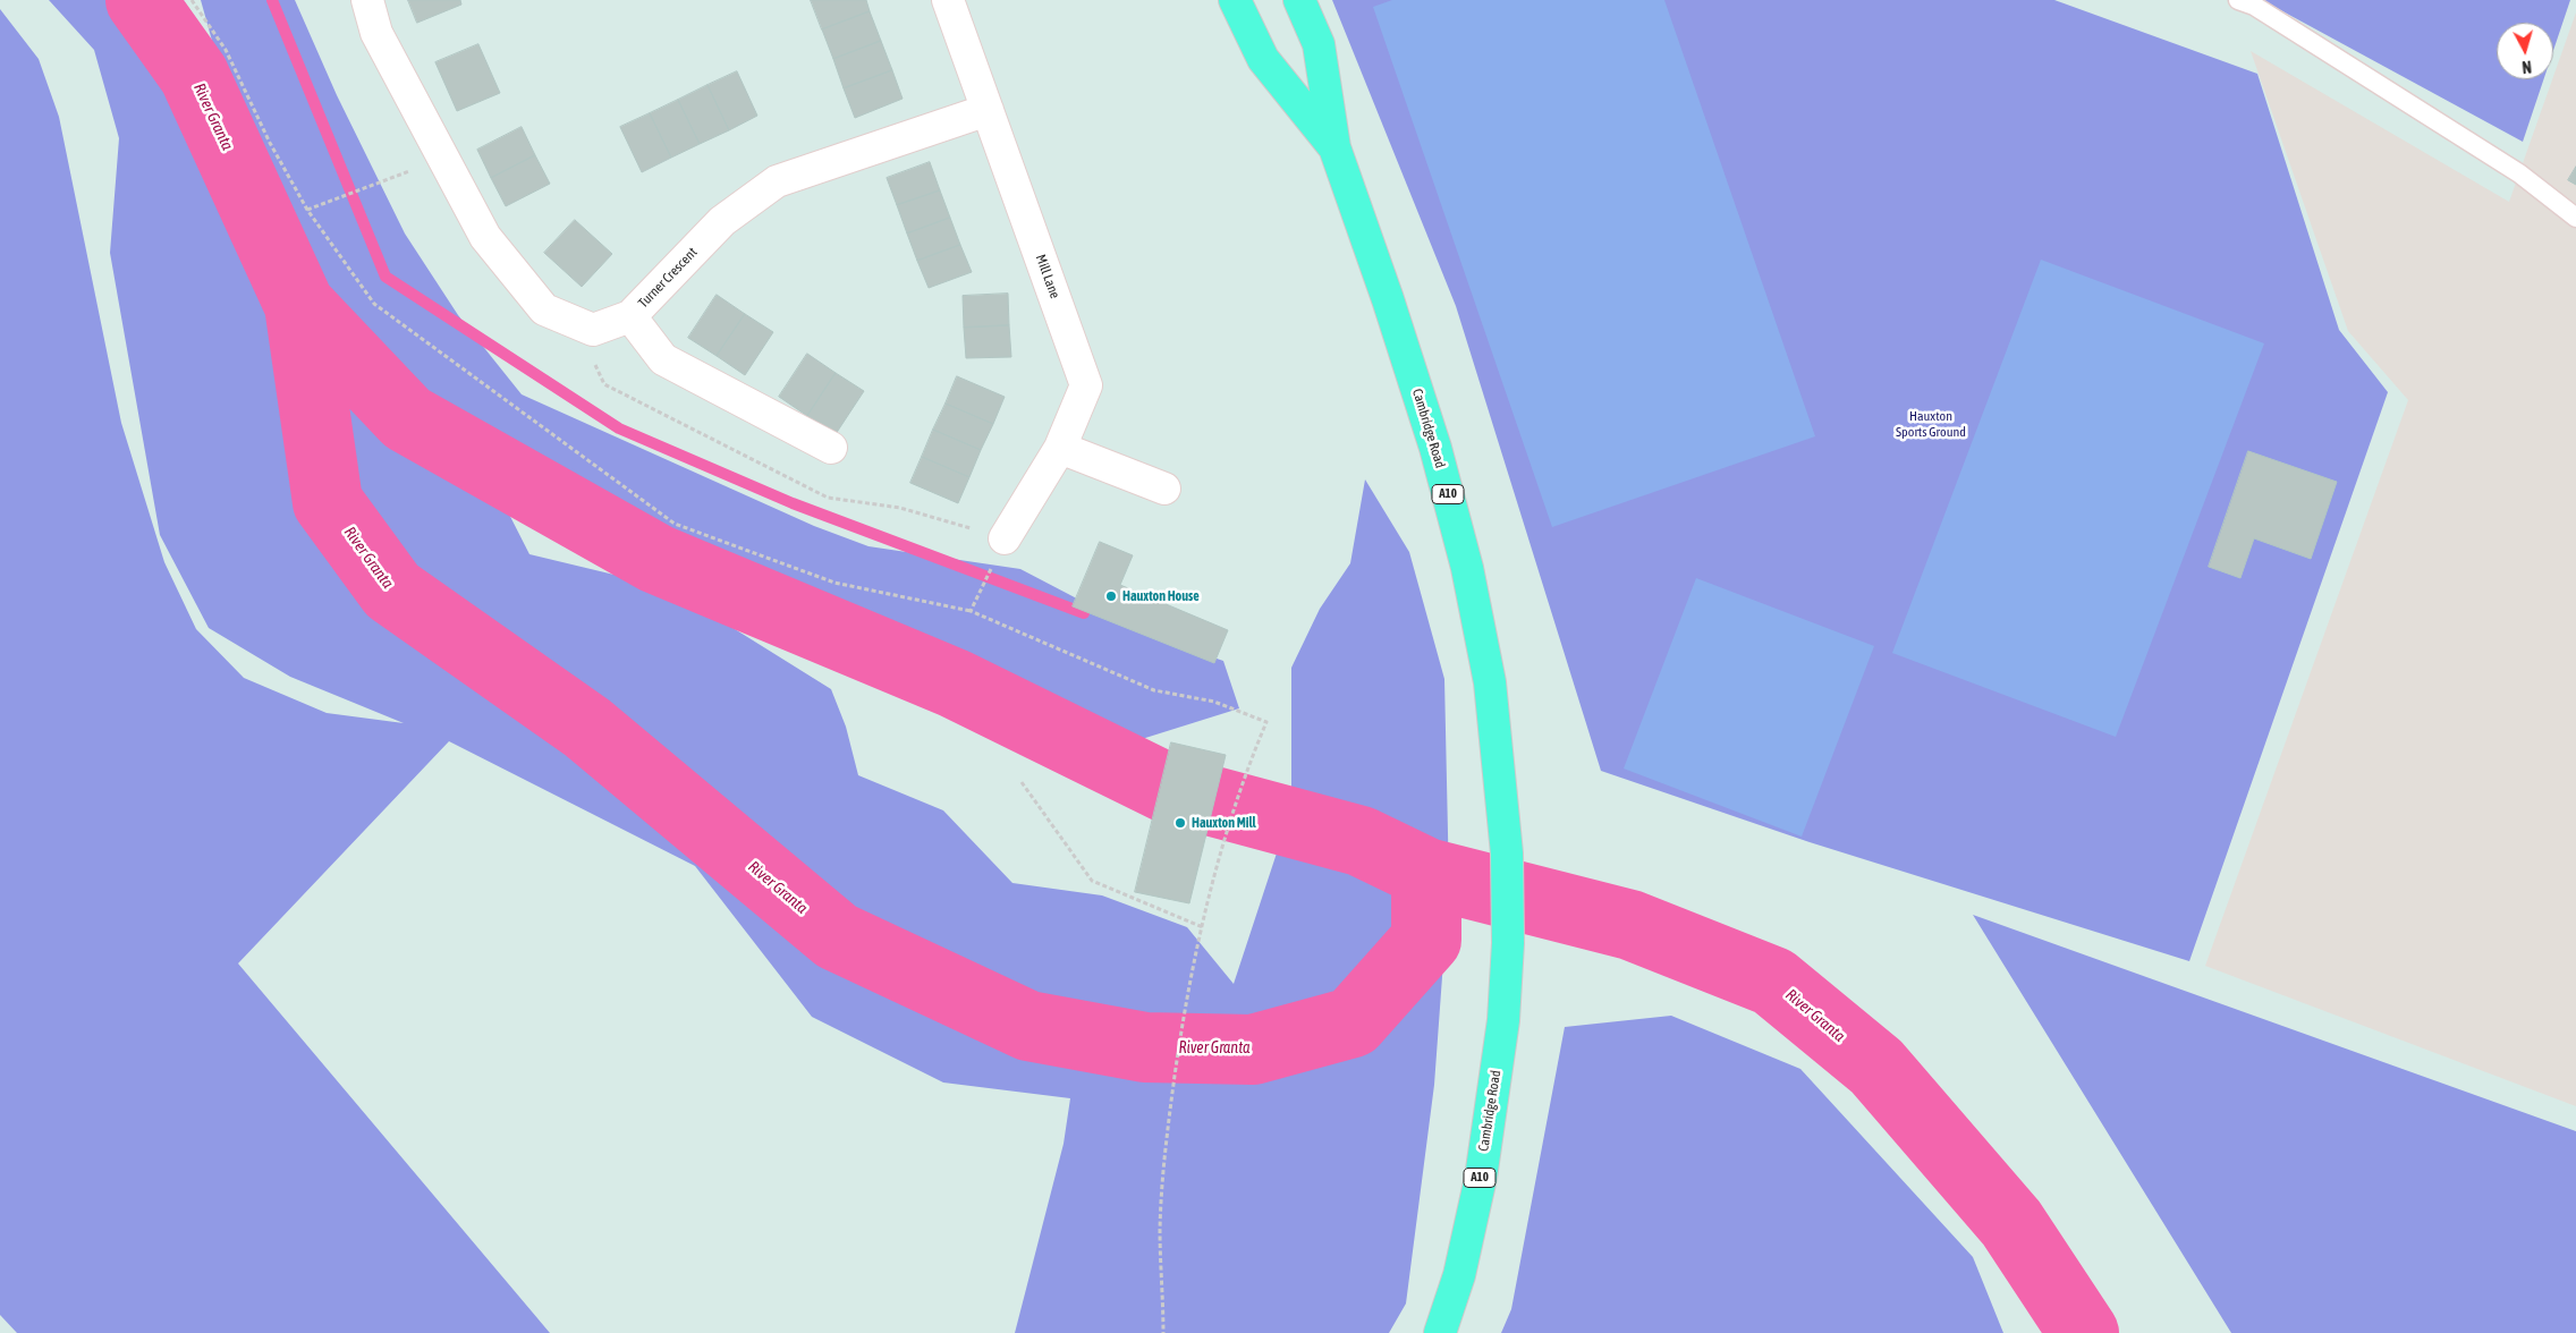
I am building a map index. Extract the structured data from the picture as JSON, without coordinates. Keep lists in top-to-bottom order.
{
  "streets": {
    "highway": ["Cambridge Road", "A10"],
    "street": ["Mill Lane", "Turner Crescent"]
  },
  "crossings": [
    ["Mill Lane", "Turner Crescent"]
  ],
  "water": ["River Granta"],
  "parks": ["Hauxton Sports Ground"],
  "places": ["Hauxton House", "Hauxton Mill"],
  "north": "bottom"
}
